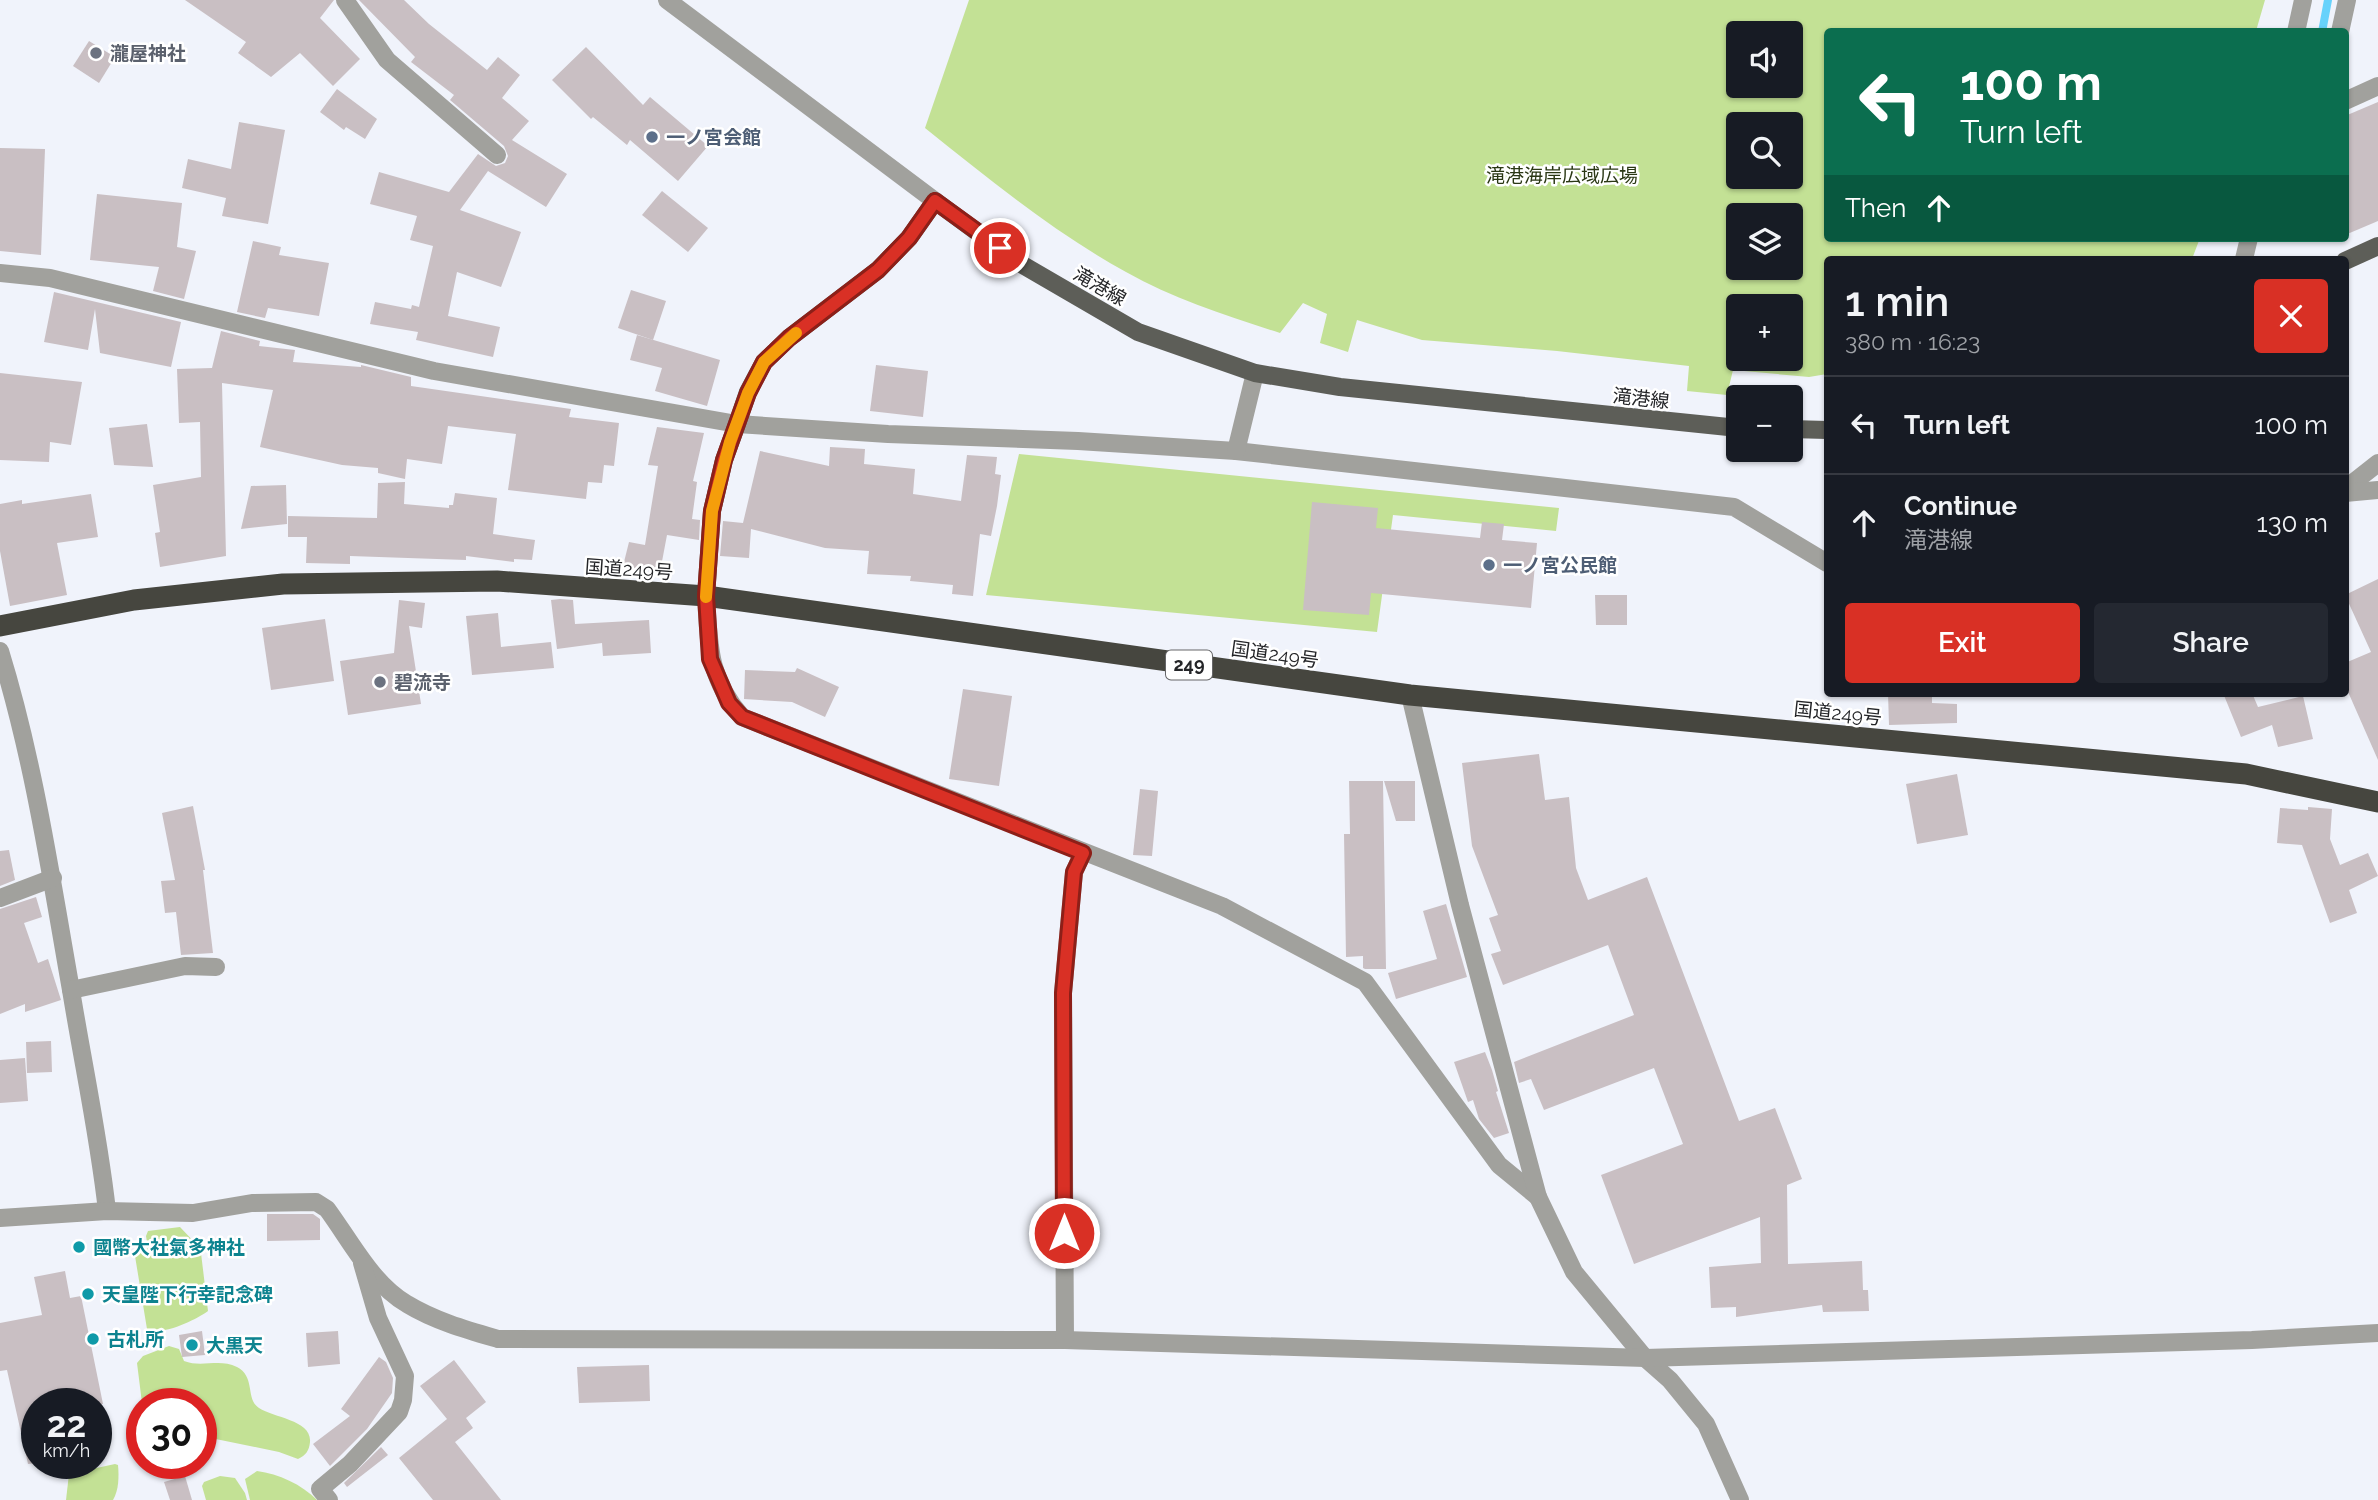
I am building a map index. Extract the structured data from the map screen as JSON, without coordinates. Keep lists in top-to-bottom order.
{
  "streets": {
    "highway": ["国道249号", "249"],
    "main road": ["滝港線"]
  },
  "parks": ["滝港海岸広域広場"],
  "places": [
    "瀧屋神社",
    "一ノ宮会館",
    "一ノ宮公民館",
    "碧流寺",
    "國幣大社氣多神社",
    "天皇陛下行幸記念碑",
    "古札所",
    "大黒天"
  ],
  "page": {
    "map_buttons": ["+", "−"],
    "turn": ["100 m", "Turn left"],
    "then": "Then",
    "heading": ["1 min", "380 m · 16:23"],
    "list": [
      {
        "name": "Turn left",
        "value": "100 m"
      },
      {
        "name": "Continue",
        "note": "滝港線",
        "value": "130 m"
      }
    ],
    "buttons": ["Exit", "Share"],
    "speed": "22 km/h",
    "limit": "30"
  }
}
